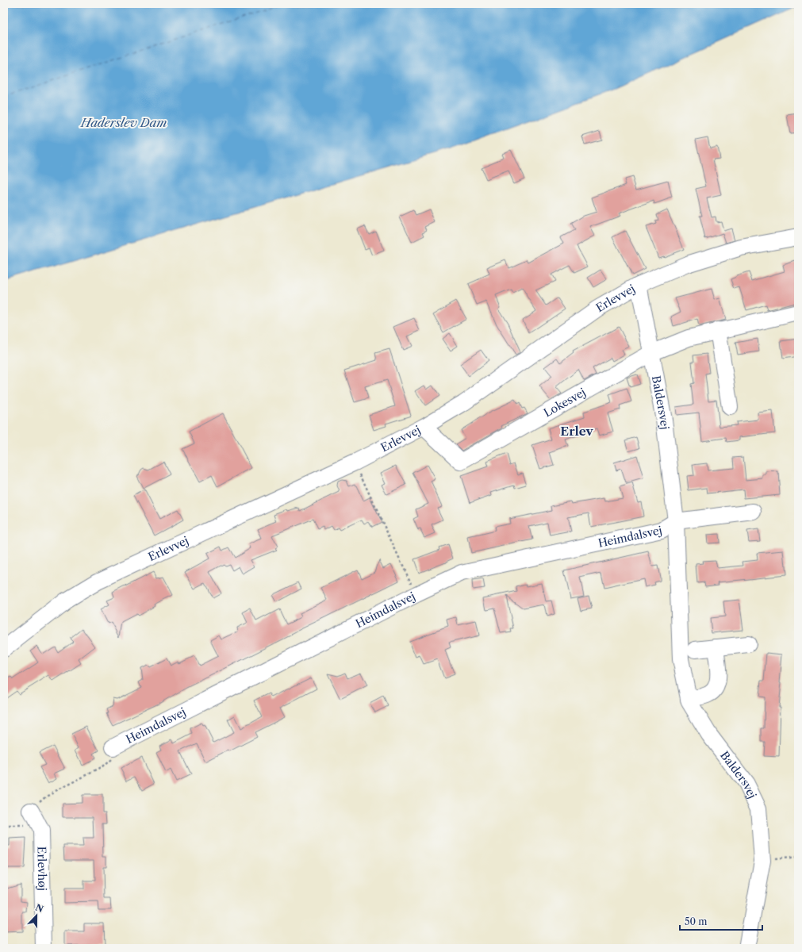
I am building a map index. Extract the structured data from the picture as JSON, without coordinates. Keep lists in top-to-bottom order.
{
  "streets": {
    "street": [
      "Erlevvej",
      "Lokesvej",
      "Baldersvej",
      "Heimdalsvej",
      "Erlevhøj"
    ]
  },
  "crossings": [
    ["Erlevvej", "Lokesvej"],
    ["Erlevvej", "Baldersvej"],
    ["Lokesvej", "Baldersvej"],
    ["Baldersvej", "Heimdalsvej"]
  ],
  "districts": ["Erlev"],
  "water": ["Haderslev Dam"],
  "scale_bar": "50 m",
  "north": "top"
}
